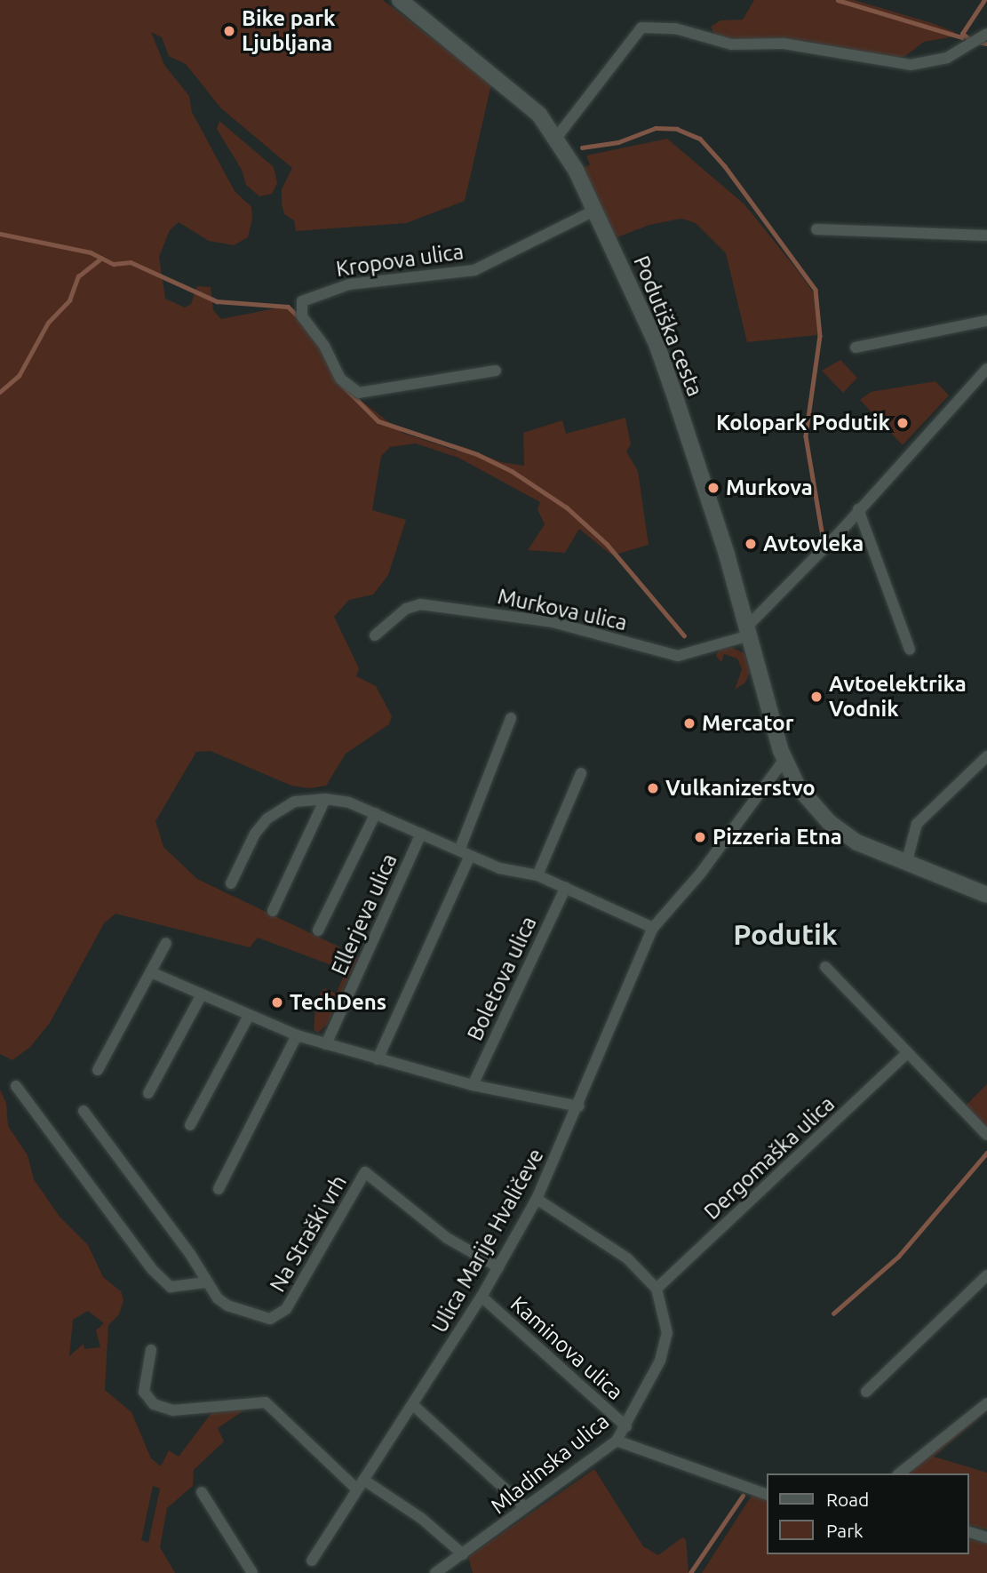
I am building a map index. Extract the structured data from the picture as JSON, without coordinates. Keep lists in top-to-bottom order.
{
  "streets": {
    "street": [
      "Kropova ulica",
      "Podutiška cesta",
      "Murkova ulica",
      "Ellerjeva ulica",
      "Boletova ulica",
      "Dergomaška ulica",
      "Na Straški vrh",
      "Ulica Marije Hvaličeve",
      "Kaminova ulica",
      "Mladinska ulica"
    ]
  },
  "crossings": [
    ["Kropova ulica", "Podutiška cesta"],
    ["Podutiška cesta", "Murkova ulica"],
    ["Podutiška cesta", "Ulica Marije Hvaličeve"],
    ["Ellerjeva ulica", "Boletova ulica"],
    ["Ellerjeva ulica", "Ulica Marije Hvaličeve"],
    ["Dergomaška ulica", "Mladinska ulica"],
    ["Na Straški vrh", "Ulica Marije Hvaličeve"],
    ["Ulica Marije Hvaličeve", "Kaminova ulica"],
    ["Kaminova ulica", "Mladinska ulica"]
  ],
  "districts": ["Podutik"],
  "places": [
    "Bike park Ljubljana",
    "Kolopark Podutik",
    "Murkova",
    "Avtovleka",
    "Avtoelektrika Vodnik",
    "Mercator",
    "Vulkanizerstvo",
    "Pizzeria Etna",
    "TechDens"
  ],
  "legend": ["Road", "Park"]
}
